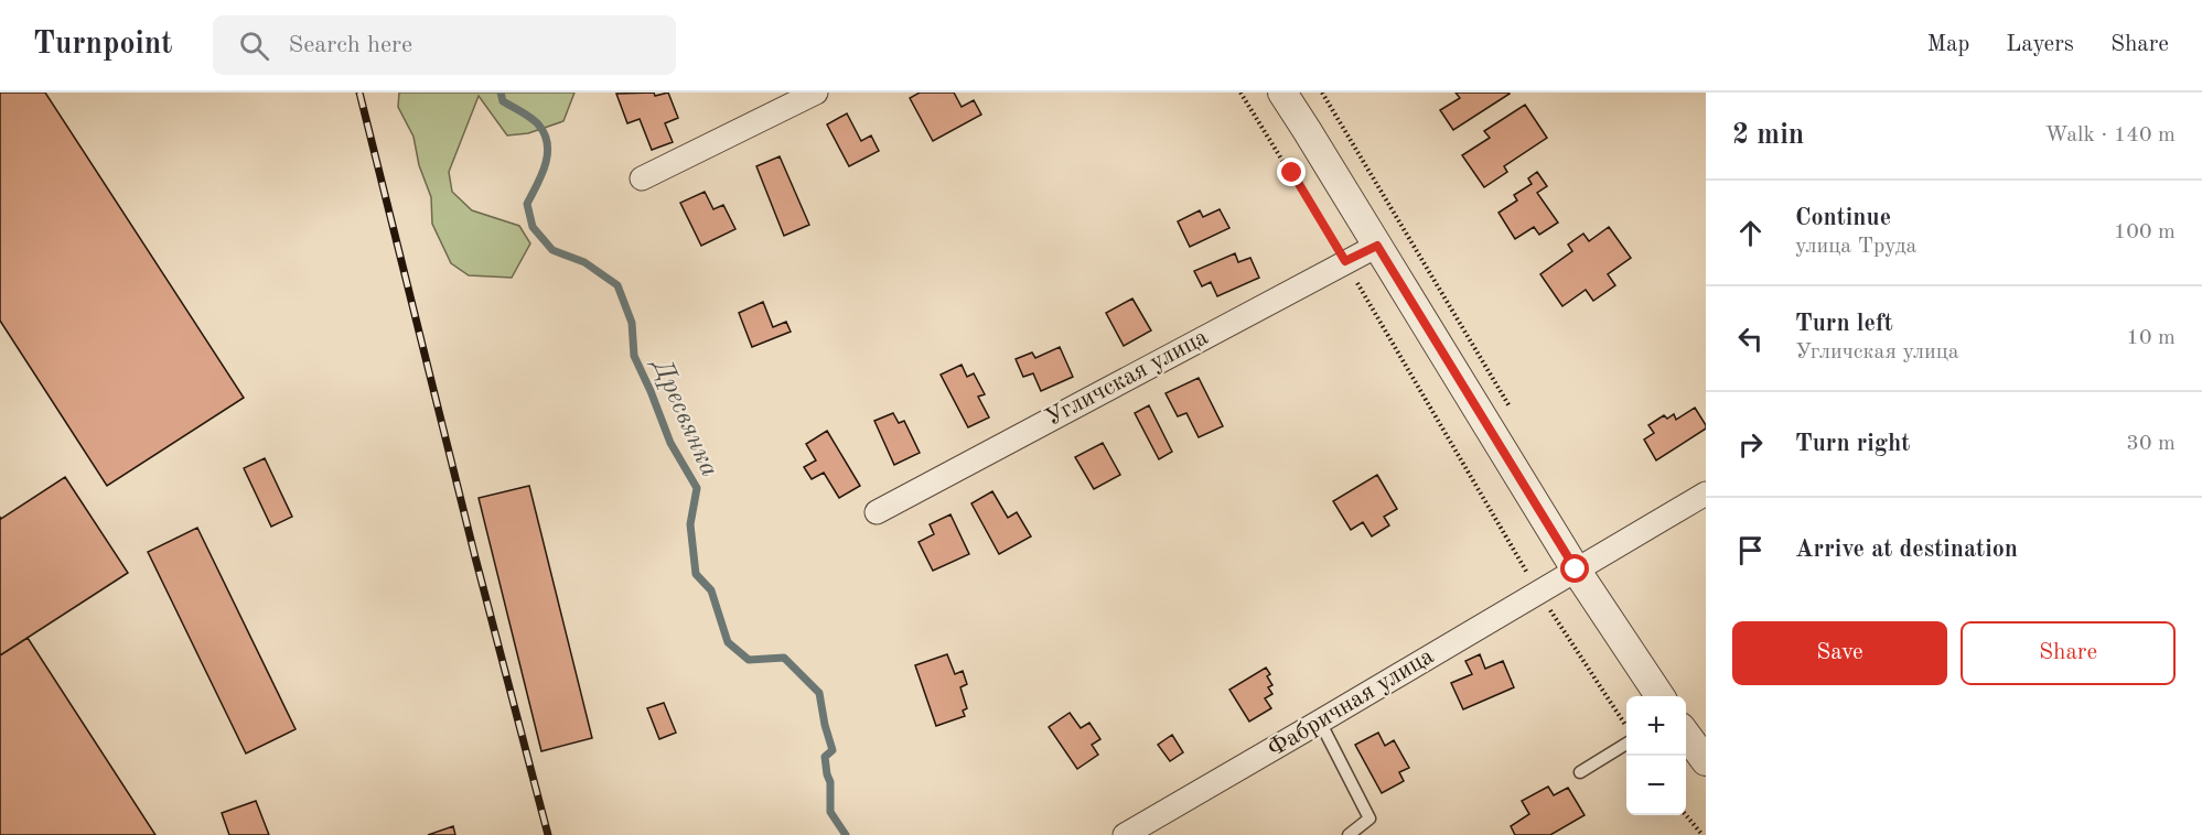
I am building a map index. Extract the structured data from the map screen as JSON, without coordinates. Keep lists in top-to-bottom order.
{
  "streets": {
    "street": ["Угличская улица", "Фабричная улица"]
  },
  "water": ["Дресвянка"],
  "page": {
    "header": "Turnpoint",
    "search": "Search here",
    "nav": ["Map", "Layers", "Share"],
    "heading": ["2 min", "Walk · 140 m"],
    "list": [
      ["Continue", "улица Труда", "100 m"],
      ["Turn left", "Угличская улица", "10 m"],
      ["Turn right", "30 m"],
      "Arrive at destination"
    ],
    "buttons": ["Save", "Share"],
    "map_buttons": ["+", "−"]
  }
}
